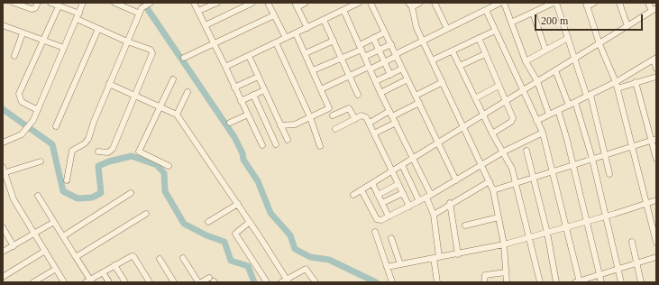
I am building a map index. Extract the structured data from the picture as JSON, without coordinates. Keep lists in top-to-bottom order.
{
  "scale_bar": "200 m"
}
